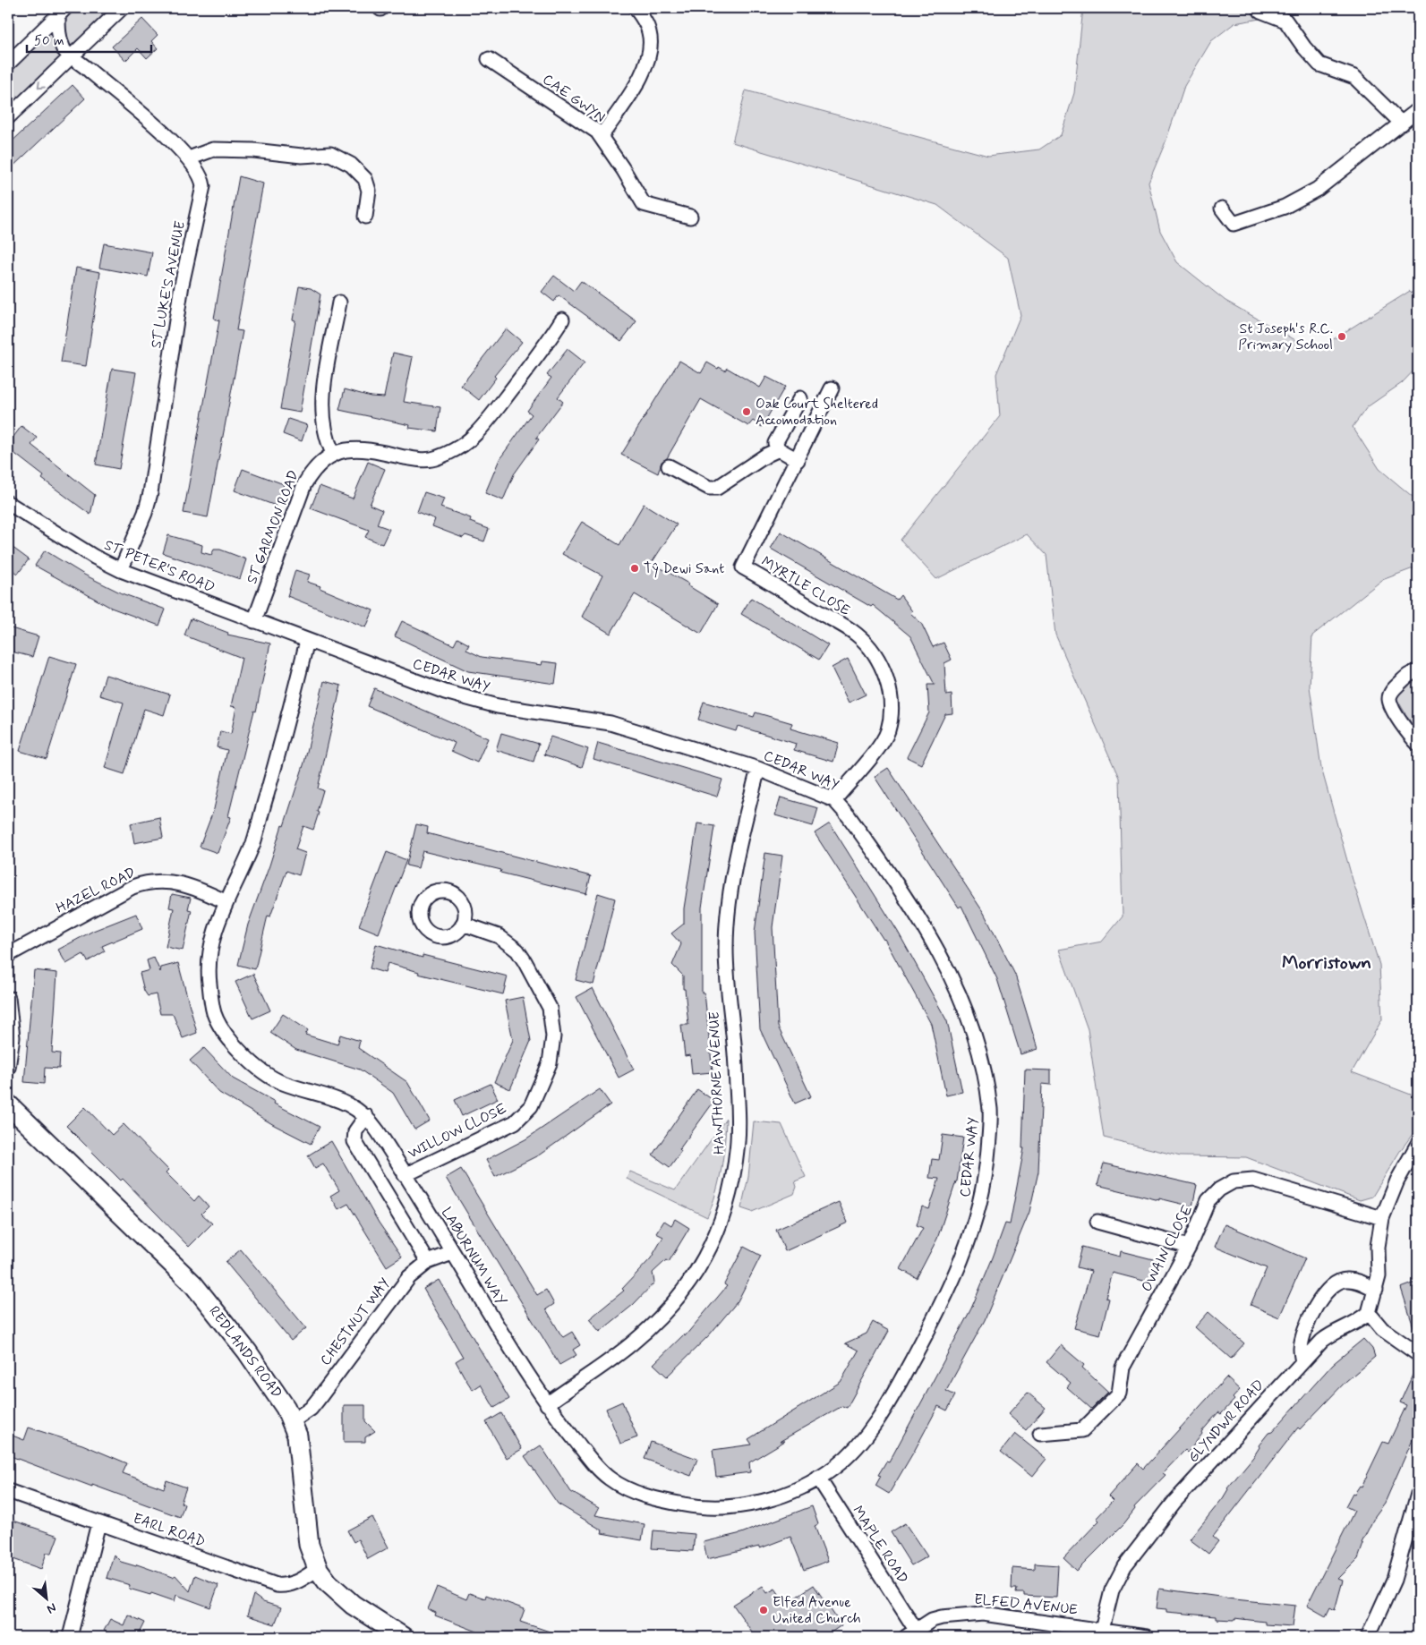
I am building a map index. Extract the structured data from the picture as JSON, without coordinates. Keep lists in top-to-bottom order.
{
  "streets": {
    "main road": ["REDLANDS ROAD"],
    "street": [
      "CAE GWYN",
      "ST LUKE'S AVENUE",
      "ST GARMON ROAD",
      "ST PETER'S ROAD",
      "MYRTLE CLOSE",
      "CEDAR WAY",
      "HAZEL ROAD",
      "HAWTHORNE AVENUE",
      "WILLOW CLOSE",
      "OWAIN CLOSE",
      "LABURNUM WAY",
      "CHESTNUT WAY",
      "GLYNDWR ROAD",
      "EARL ROAD",
      "MAPLE ROAD",
      "ELFED AVENUE"
    ]
  },
  "crossings": [
    ["ST LUKE'S AVENUE", "ST PETER'S ROAD"],
    ["ST GARMON ROAD", "ST PETER'S ROAD"],
    ["ST PETER'S ROAD", "CEDAR WAY"],
    ["MYRTLE CLOSE", "CEDAR WAY"],
    ["CEDAR WAY", "HAWTHORNE AVENUE"],
    ["CEDAR WAY", "LABURNUM WAY"],
    ["CEDAR WAY", "MAPLE ROAD"],
    ["HAZEL ROAD", "LABURNUM WAY"],
    ["HAWTHORNE AVENUE", "LABURNUM WAY"],
    ["WILLOW CLOSE", "LABURNUM WAY"],
    ["LABURNUM WAY", "CHESTNUT WAY"],
    ["LABURNUM WAY", "MAPLE ROAD"],
    ["CHESTNUT WAY", "REDLANDS ROAD"],
    ["REDLANDS ROAD", "EARL ROAD"],
    ["GLYNDWR ROAD", "ELFED AVENUE"],
    ["MAPLE ROAD", "ELFED AVENUE"]
  ],
  "districts": ["Morristown"],
  "places": [
    "St Joseph's R.C. Primary School",
    "Oak Court Sheltered Accomodation",
    "Tŷ Dewi Sant",
    "Elfed Avenue United Church"
  ],
  "scale_bar": "50 m",
  "north": "bottom right"
}
